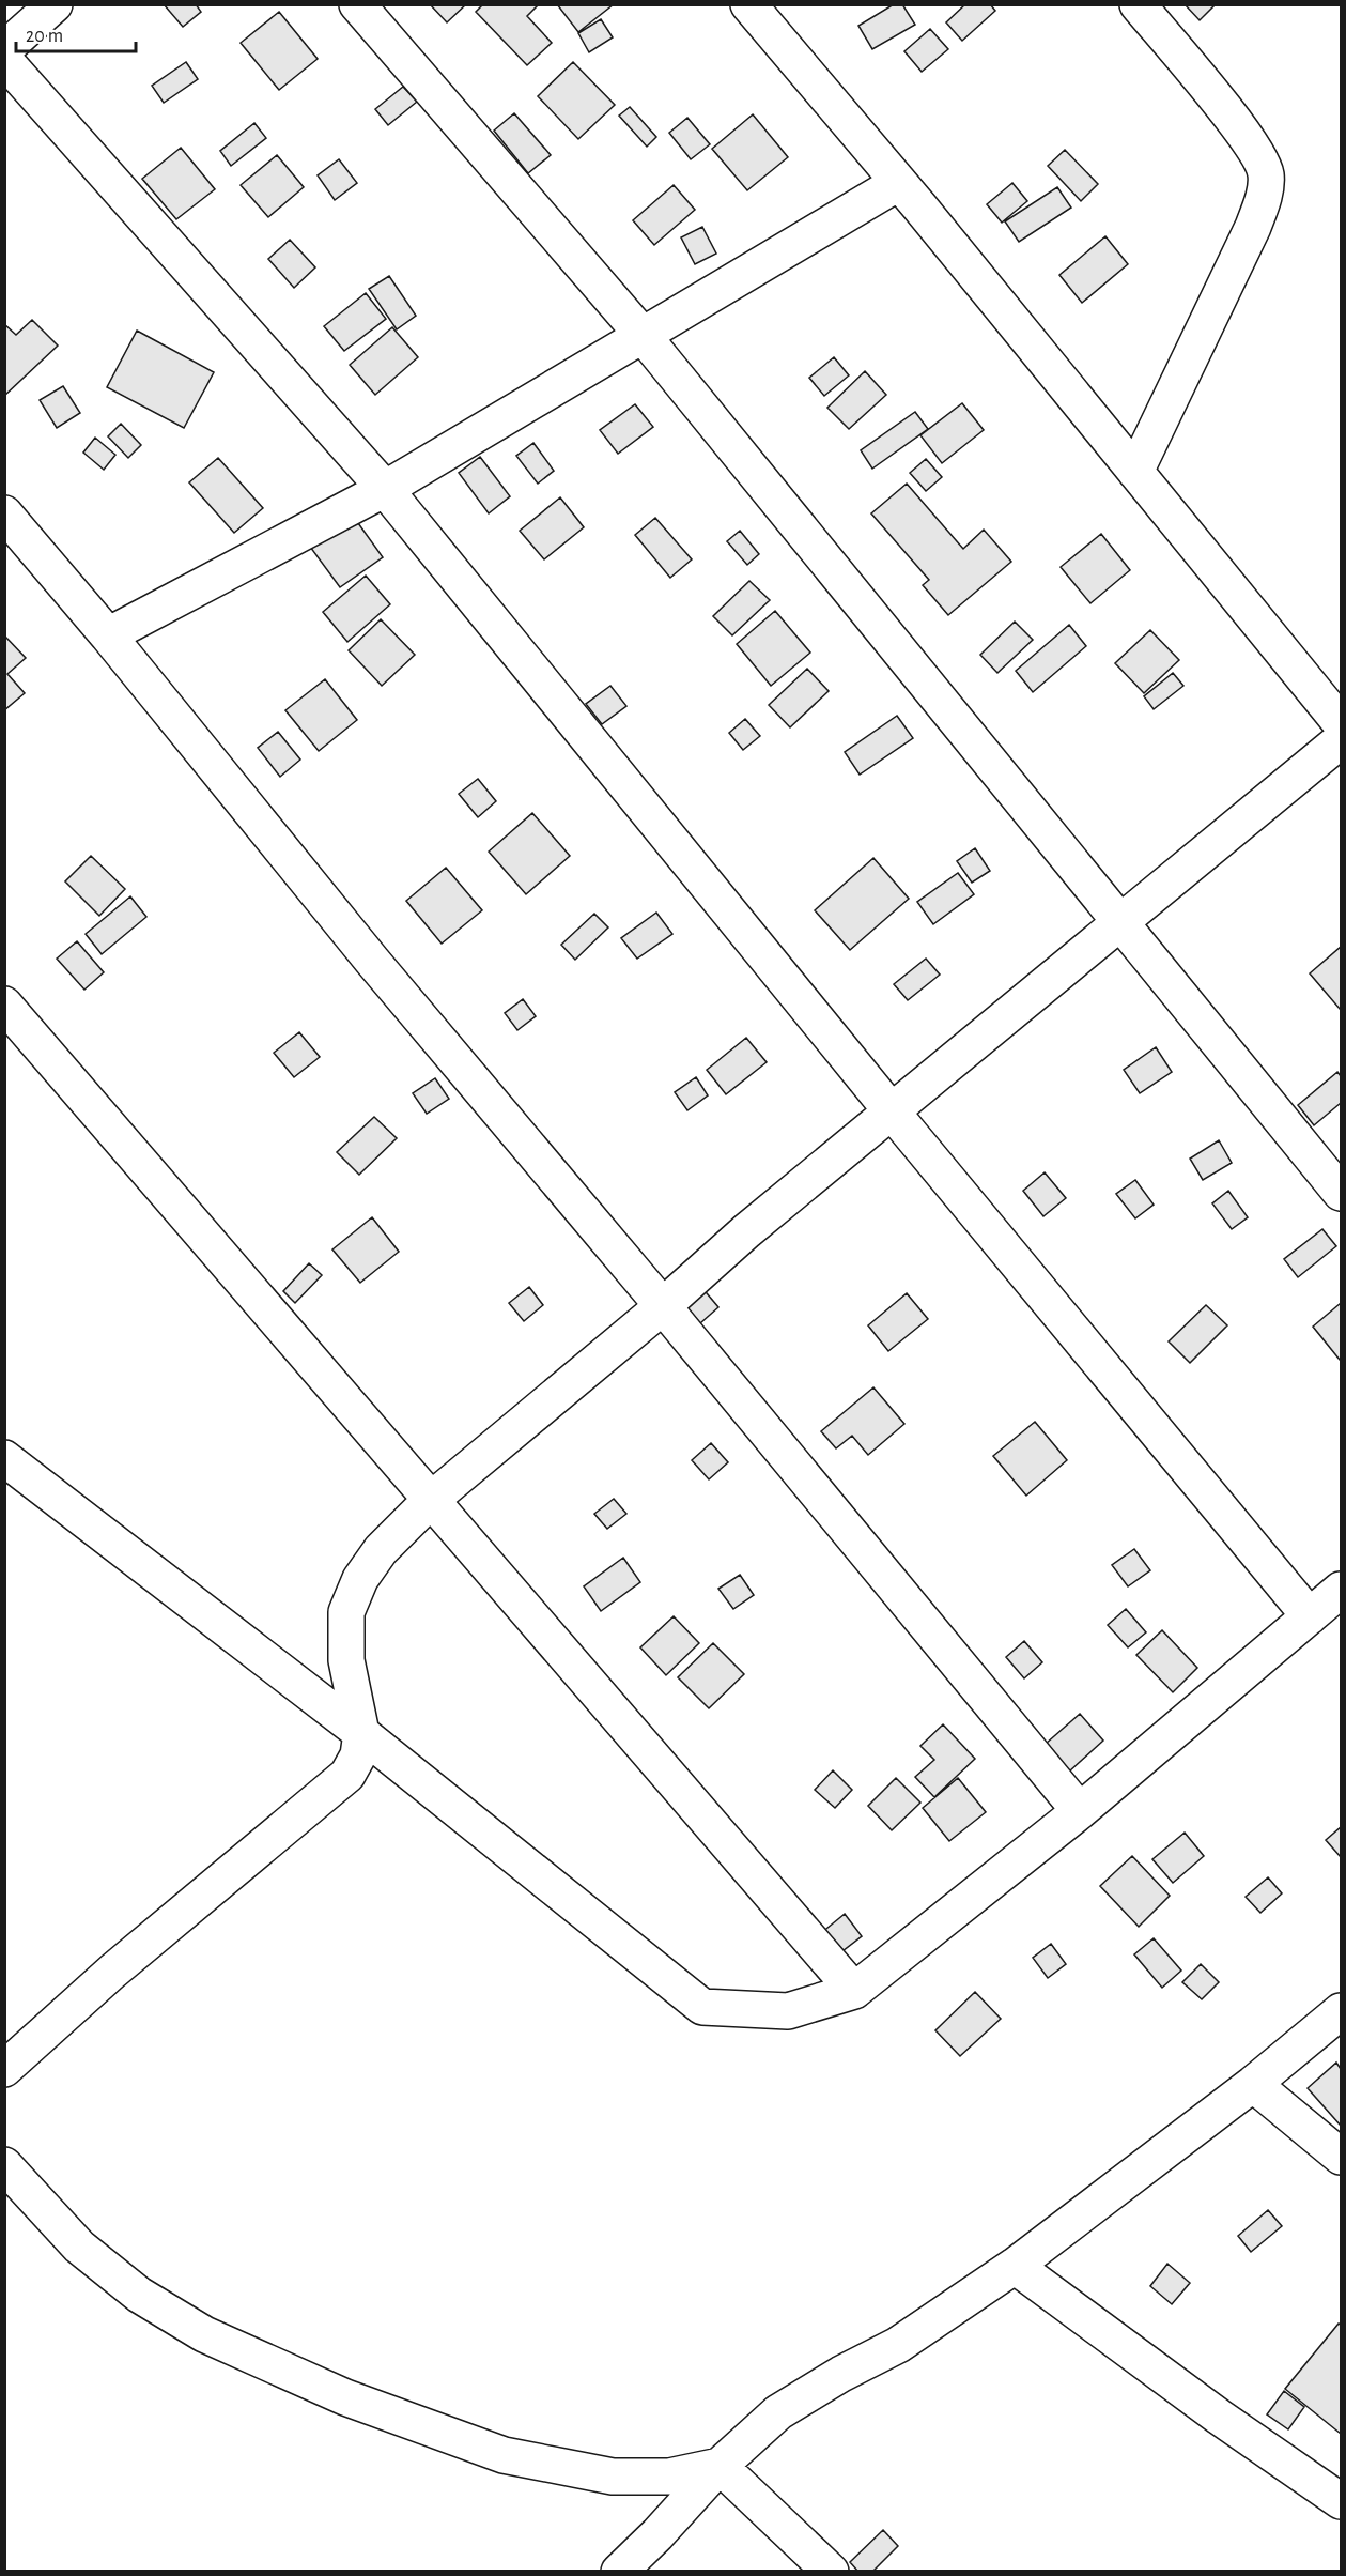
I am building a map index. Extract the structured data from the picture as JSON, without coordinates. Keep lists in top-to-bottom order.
{
  "scale_bar": "20 m"
}
